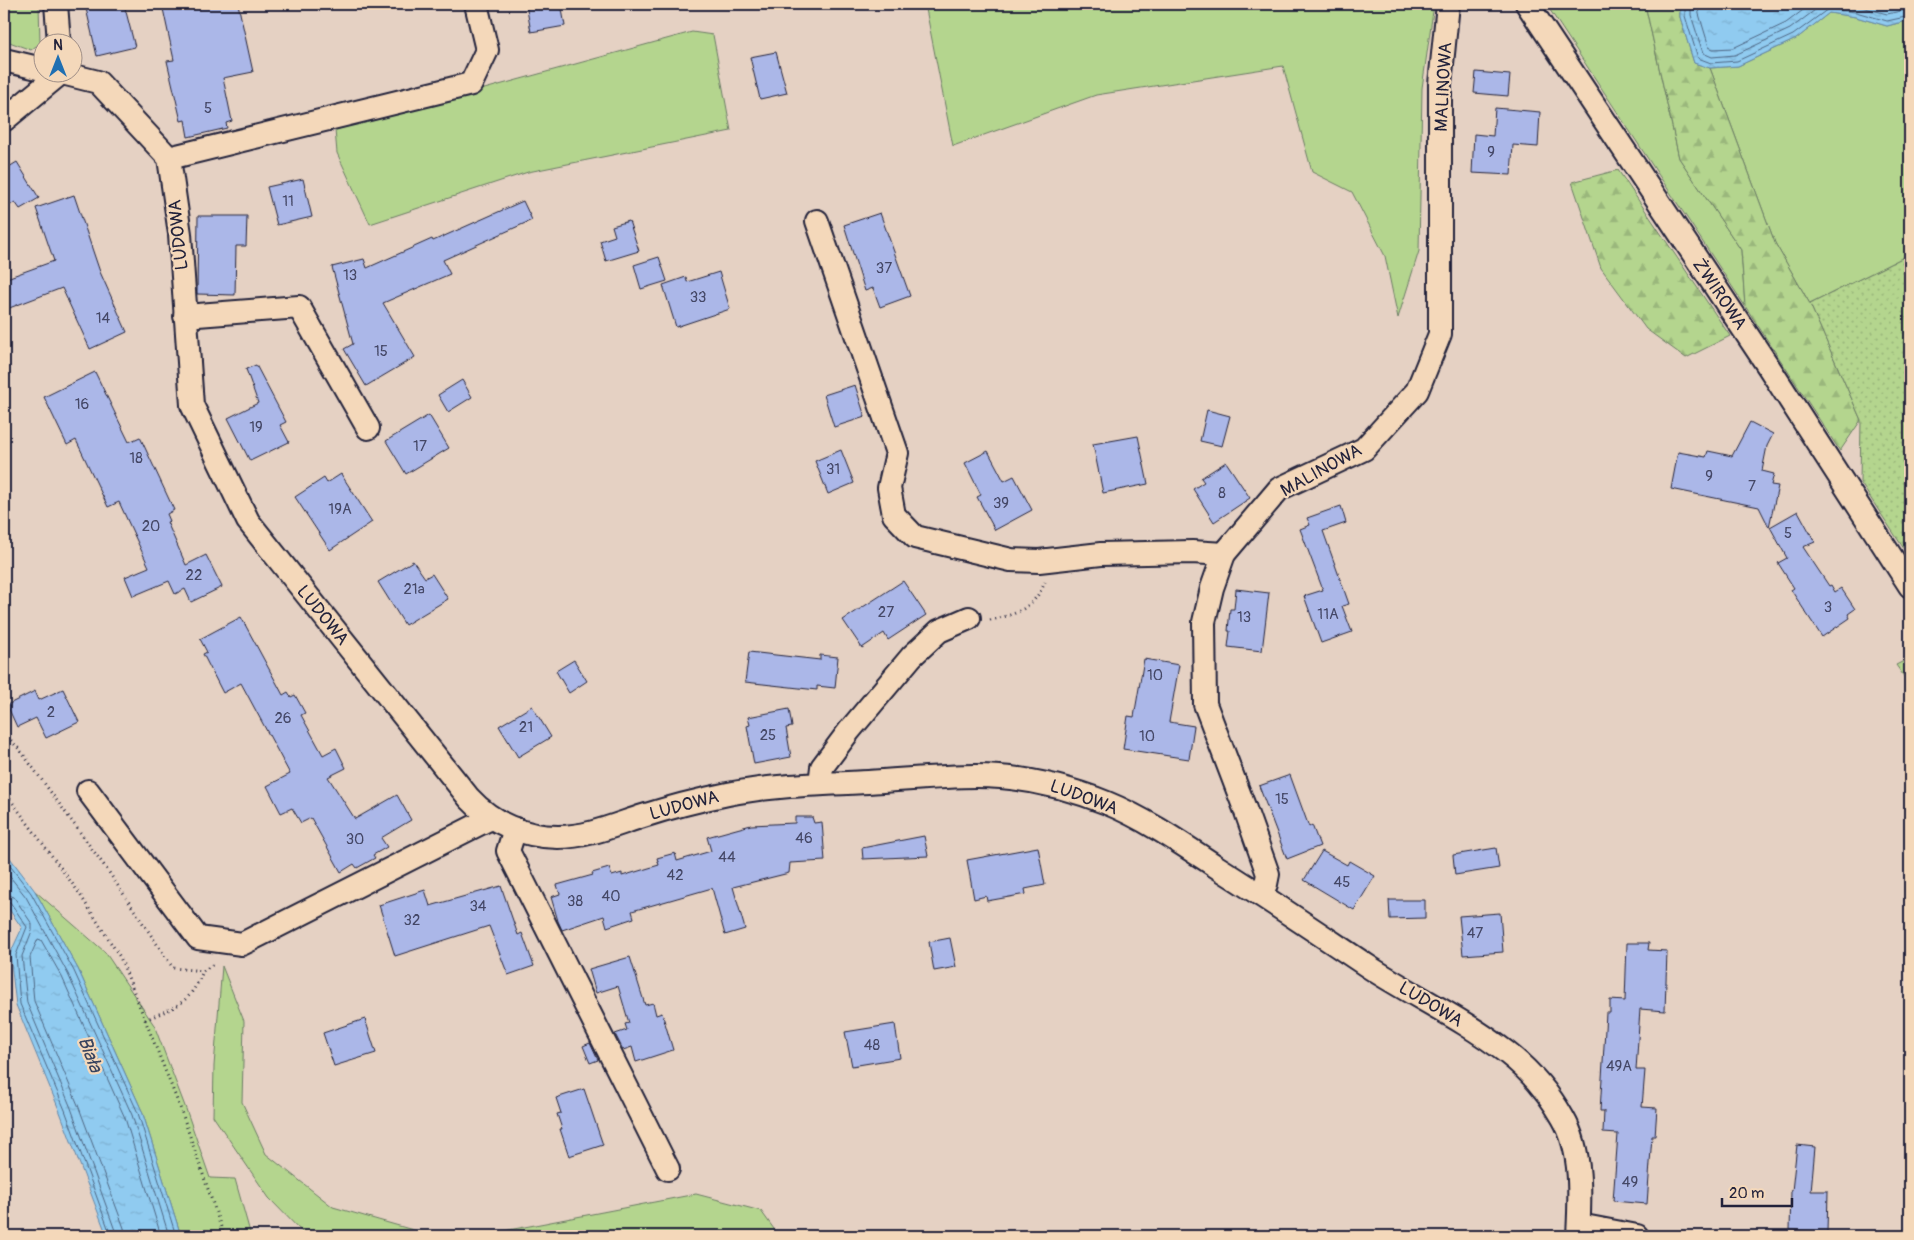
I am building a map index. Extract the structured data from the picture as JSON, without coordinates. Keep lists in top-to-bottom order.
{
  "streets": {
    "street": ["MALINOWA", "LUDOWA", "ŻWIROWA"]
  },
  "crossings": [
    ["MALINOWA", "LUDOWA"]
  ],
  "water": ["Biała"],
  "house_numbers": [
    "5",
    "9",
    "11",
    "37",
    "13",
    "33",
    "14",
    "15",
    "16",
    "19",
    "17",
    "18",
    "31",
    "9",
    "7",
    "8",
    "39",
    "19A",
    "20",
    "5",
    "22",
    "21a",
    "3",
    "27",
    "11A",
    "13",
    "10",
    "2",
    "26",
    "21",
    "25",
    "10",
    "15",
    "46",
    "30",
    "44",
    "42",
    "45",
    "40",
    "38",
    "34",
    "32",
    "47",
    "48",
    "49A",
    "49"
  ],
  "scale_bar": "20 m",
  "north": "top"
}
